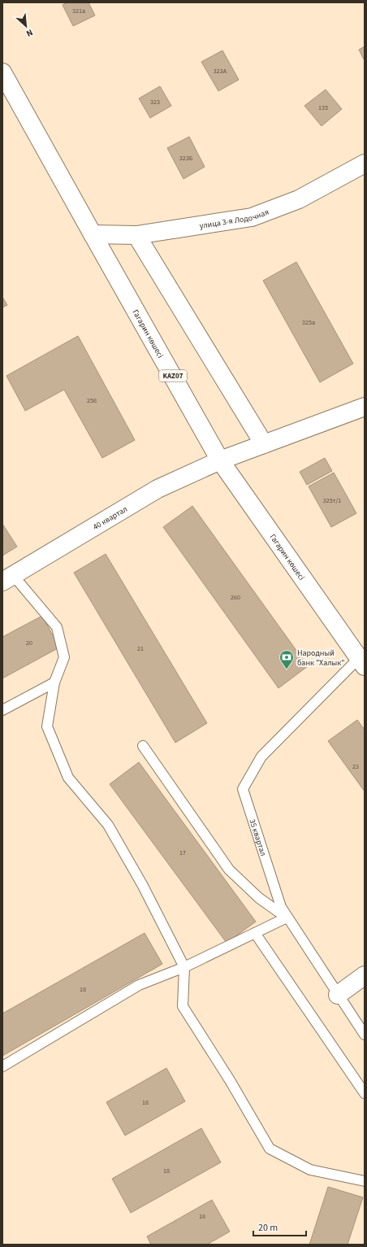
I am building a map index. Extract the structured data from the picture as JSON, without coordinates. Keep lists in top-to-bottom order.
{
  "streets": {
    "main road": [
      "улица 3-я Лодочная",
      "Гагарин көшесі",
      "KAZ07",
      "40 квартал"
    ],
    "lane": ["35 квартал"]
  },
  "crossings": [
    ["улица 3-я Лодочная", "Гагарин көшесі"],
    ["Гагарин көшесі", "40 квартал"],
    ["Гагарин көшесі", "35 квартал"]
  ],
  "places": {
    "bank": ["Народный банк \"Халык\""]
  },
  "house_numbers": [
    "321а",
    "323А",
    "323",
    "135",
    "323Б",
    "325а",
    "258",
    "325т/1",
    "260",
    "20",
    "21",
    "23",
    "17",
    "18",
    "18",
    "18",
    "18"
  ],
  "scale_bar": "20 m",
  "north": "bottom right"
}
